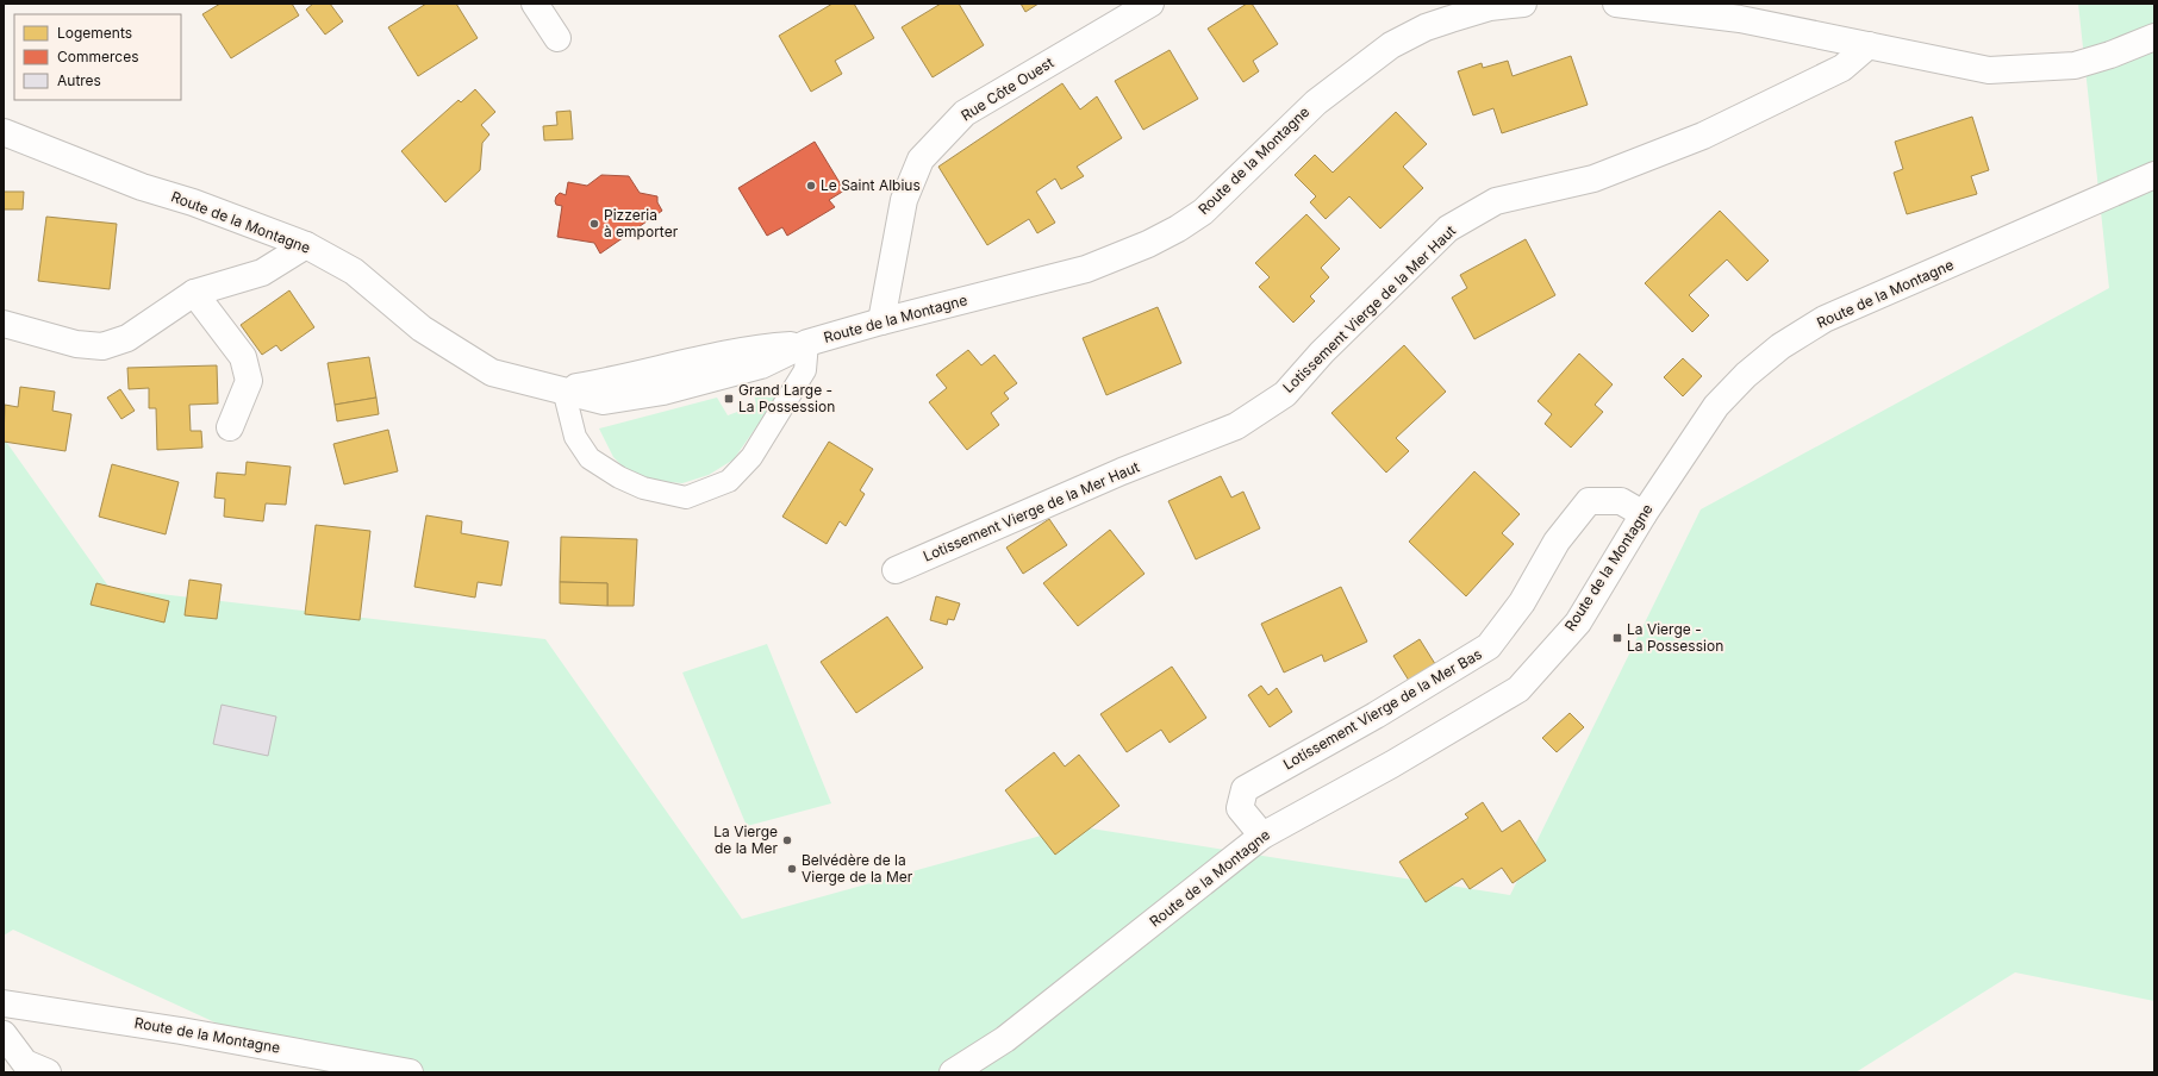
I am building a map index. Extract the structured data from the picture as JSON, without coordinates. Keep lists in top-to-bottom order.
{
  "streets": {
    "main road": [
      "Rue Côte Ouest",
      "Route de la Montagne",
      "Lotissement Vierge de la Mer Haut",
      "Lotissement Vierge de la Mer Bas"
    ]
  },
  "crossings": [
    ["Rue Côte Ouest", "Route de la Montagne"],
    ["Route de la Montagne", "Lotissement Vierge de la Mer Bas"]
  ],
  "places": {
    "other": [
      "Le Saint Albius",
      "Pizzeria à emporter",
      "La Vierge de la Mer",
      "Belvédère de la Vierge de la Mer"
    ],
    "transit": ["Grand Large - La Possession", "La Vierge - La Possession"]
  },
  "legend": ["Logements", "Commerces", "Autres"]
}
